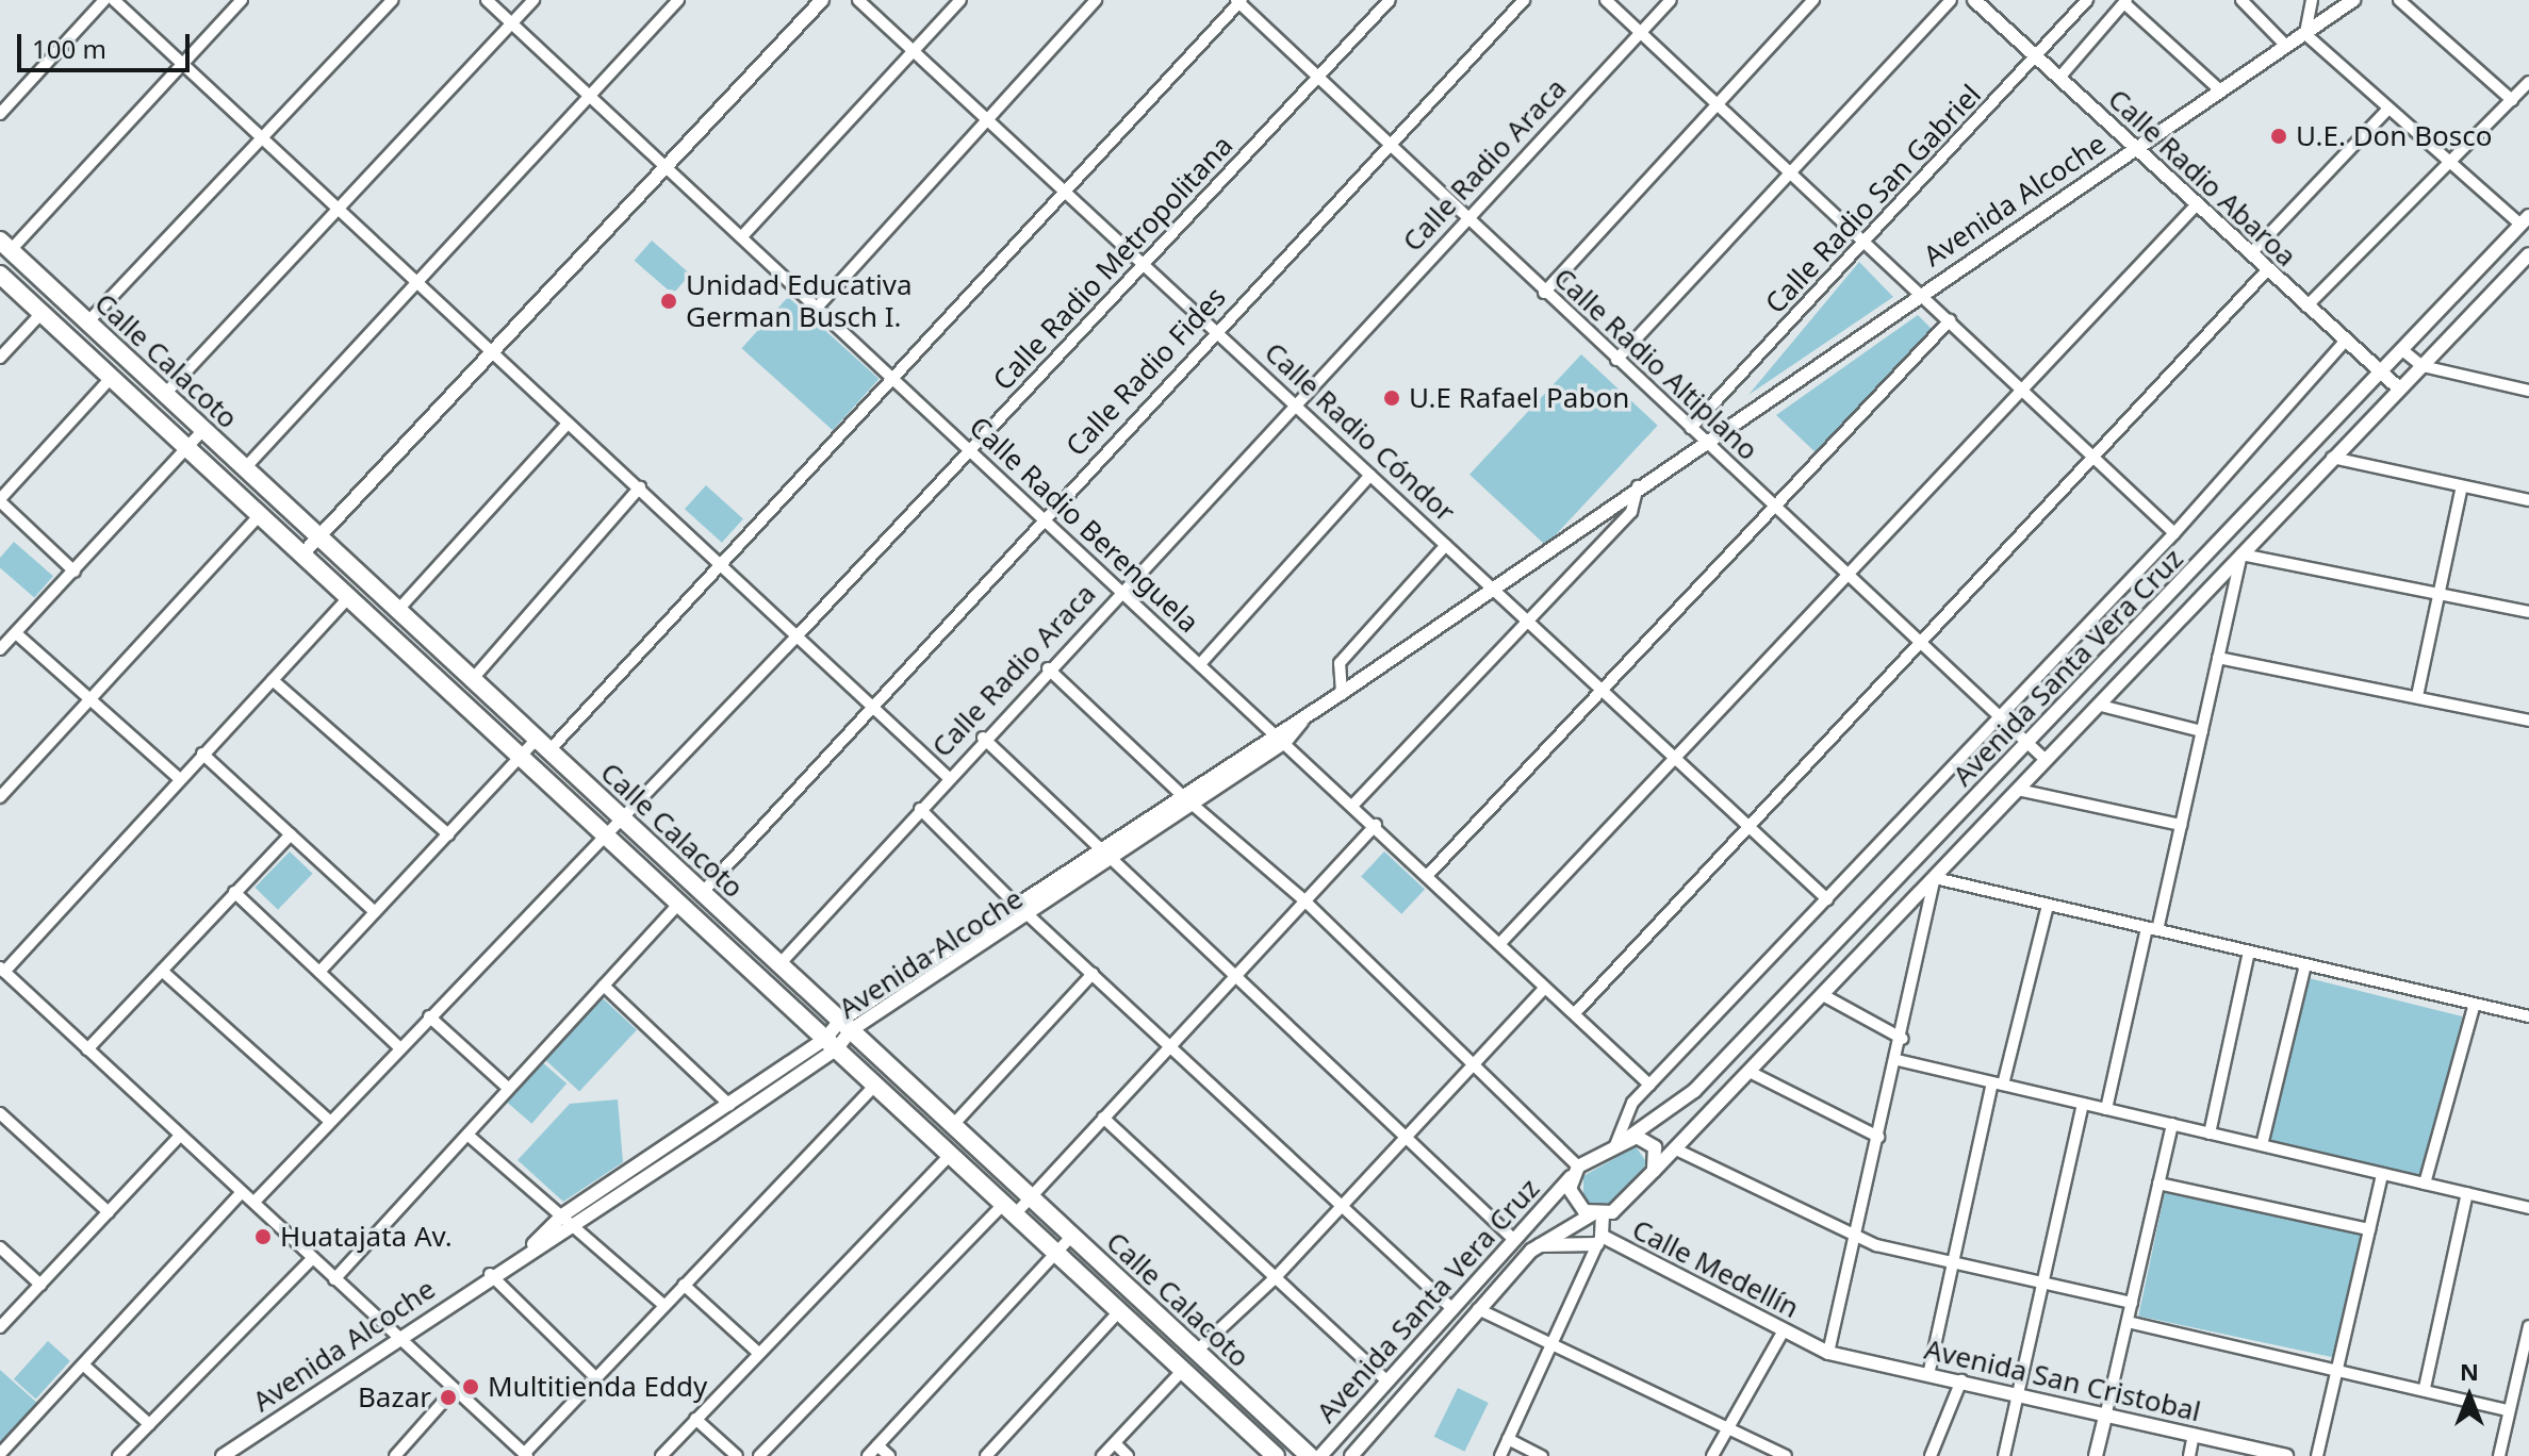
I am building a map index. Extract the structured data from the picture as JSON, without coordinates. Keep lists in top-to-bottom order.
{
  "streets": {
    "main road": ["Calle Calacoto"],
    "street": [
      "Calle Radio Araca",
      "Calle Radio Abaroa",
      "Calle Radio San Gabriel",
      "Avenida Alcoche",
      "Calle Radio Metropolitana",
      "Calle Radio Altiplano",
      "Calle Radio Fides",
      "Calle Radio Cóndor",
      "Calle Radio Berenguela",
      "Avenida Santa Vera Cruz",
      "Calle Medellín",
      "Avenida San Cristobal"
    ]
  },
  "crossings": [
    ["Calle Radio Araca", "Calle Calacoto"],
    ["Calle Radio Araca", "Calle Radio Altiplano"],
    ["Calle Radio Araca", "Calle Radio Cóndor"],
    ["Calle Radio Araca", "Calle Radio Berenguela"],
    ["Calle Radio Abaroa", "Calle Radio San Gabriel"],
    ["Calle Radio Abaroa", "Avenida Alcoche"],
    ["Calle Radio Abaroa", "Avenida Santa Vera Cruz"],
    ["Calle Radio San Gabriel", "Calle Radio Altiplano"],
    ["Avenida Alcoche", "Calle Calacoto"],
    ["Avenida Alcoche", "Calle Radio Altiplano"],
    ["Avenida Alcoche", "Calle Radio Cóndor"],
    ["Avenida Alcoche", "Calle Radio Berenguela"],
    ["Calle Radio Metropolitana", "Calle Calacoto"],
    ["Calle Radio Metropolitana", "Calle Radio Altiplano"],
    ["Calle Radio Metropolitana", "Calle Radio Cóndor"],
    ["Calle Radio Metropolitana", "Calle Radio Berenguela"],
    ["Calle Calacoto", "Calle Radio Fides"],
    ["Calle Radio Altiplano", "Calle Radio Fides"],
    ["Calle Radio Altiplano", "Avenida Santa Vera Cruz"],
    ["Calle Radio Fides", "Calle Radio Cóndor"],
    ["Calle Radio Fides", "Calle Radio Berenguela"],
    ["Avenida Santa Vera Cruz", "Calle Medellín"],
    ["Calle Medellín", "Avenida San Cristobal"]
  ],
  "places": [
    "U.E. Don Bosco",
    "Unidad Educativa German Busch I.",
    "U.E Rafael Pabon",
    "Huatajata Av.",
    "Multitienda Eddy",
    "Bazar"
  ],
  "scale_bar": "100 m",
  "north": "top"
}
